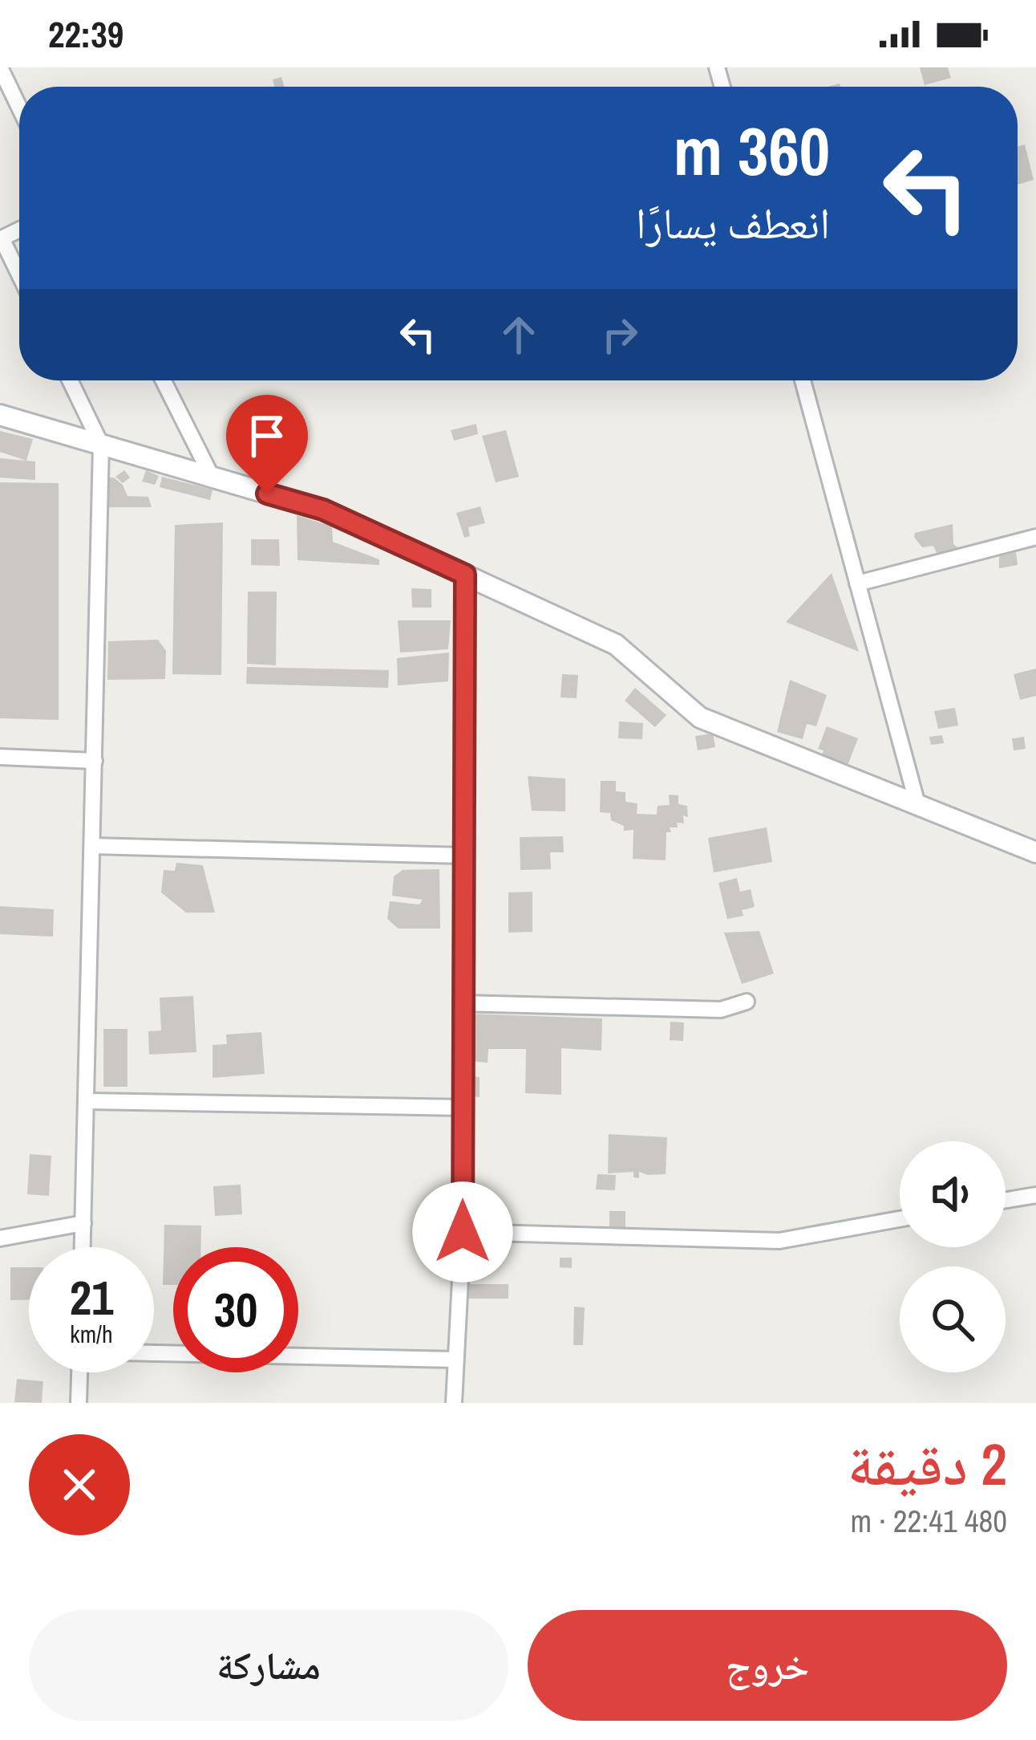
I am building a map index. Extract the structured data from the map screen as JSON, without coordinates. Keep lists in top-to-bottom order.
{
  "page": {
    "status": "22:39",
    "turn": ["360 m", "انعطف يسارًا"],
    "speed": "21 km/h",
    "limit": "30",
    "heading": ["2 دقيقة", "480 m · 22:41"],
    "buttons": ["خروج", "مشاركة"]
  }
}
